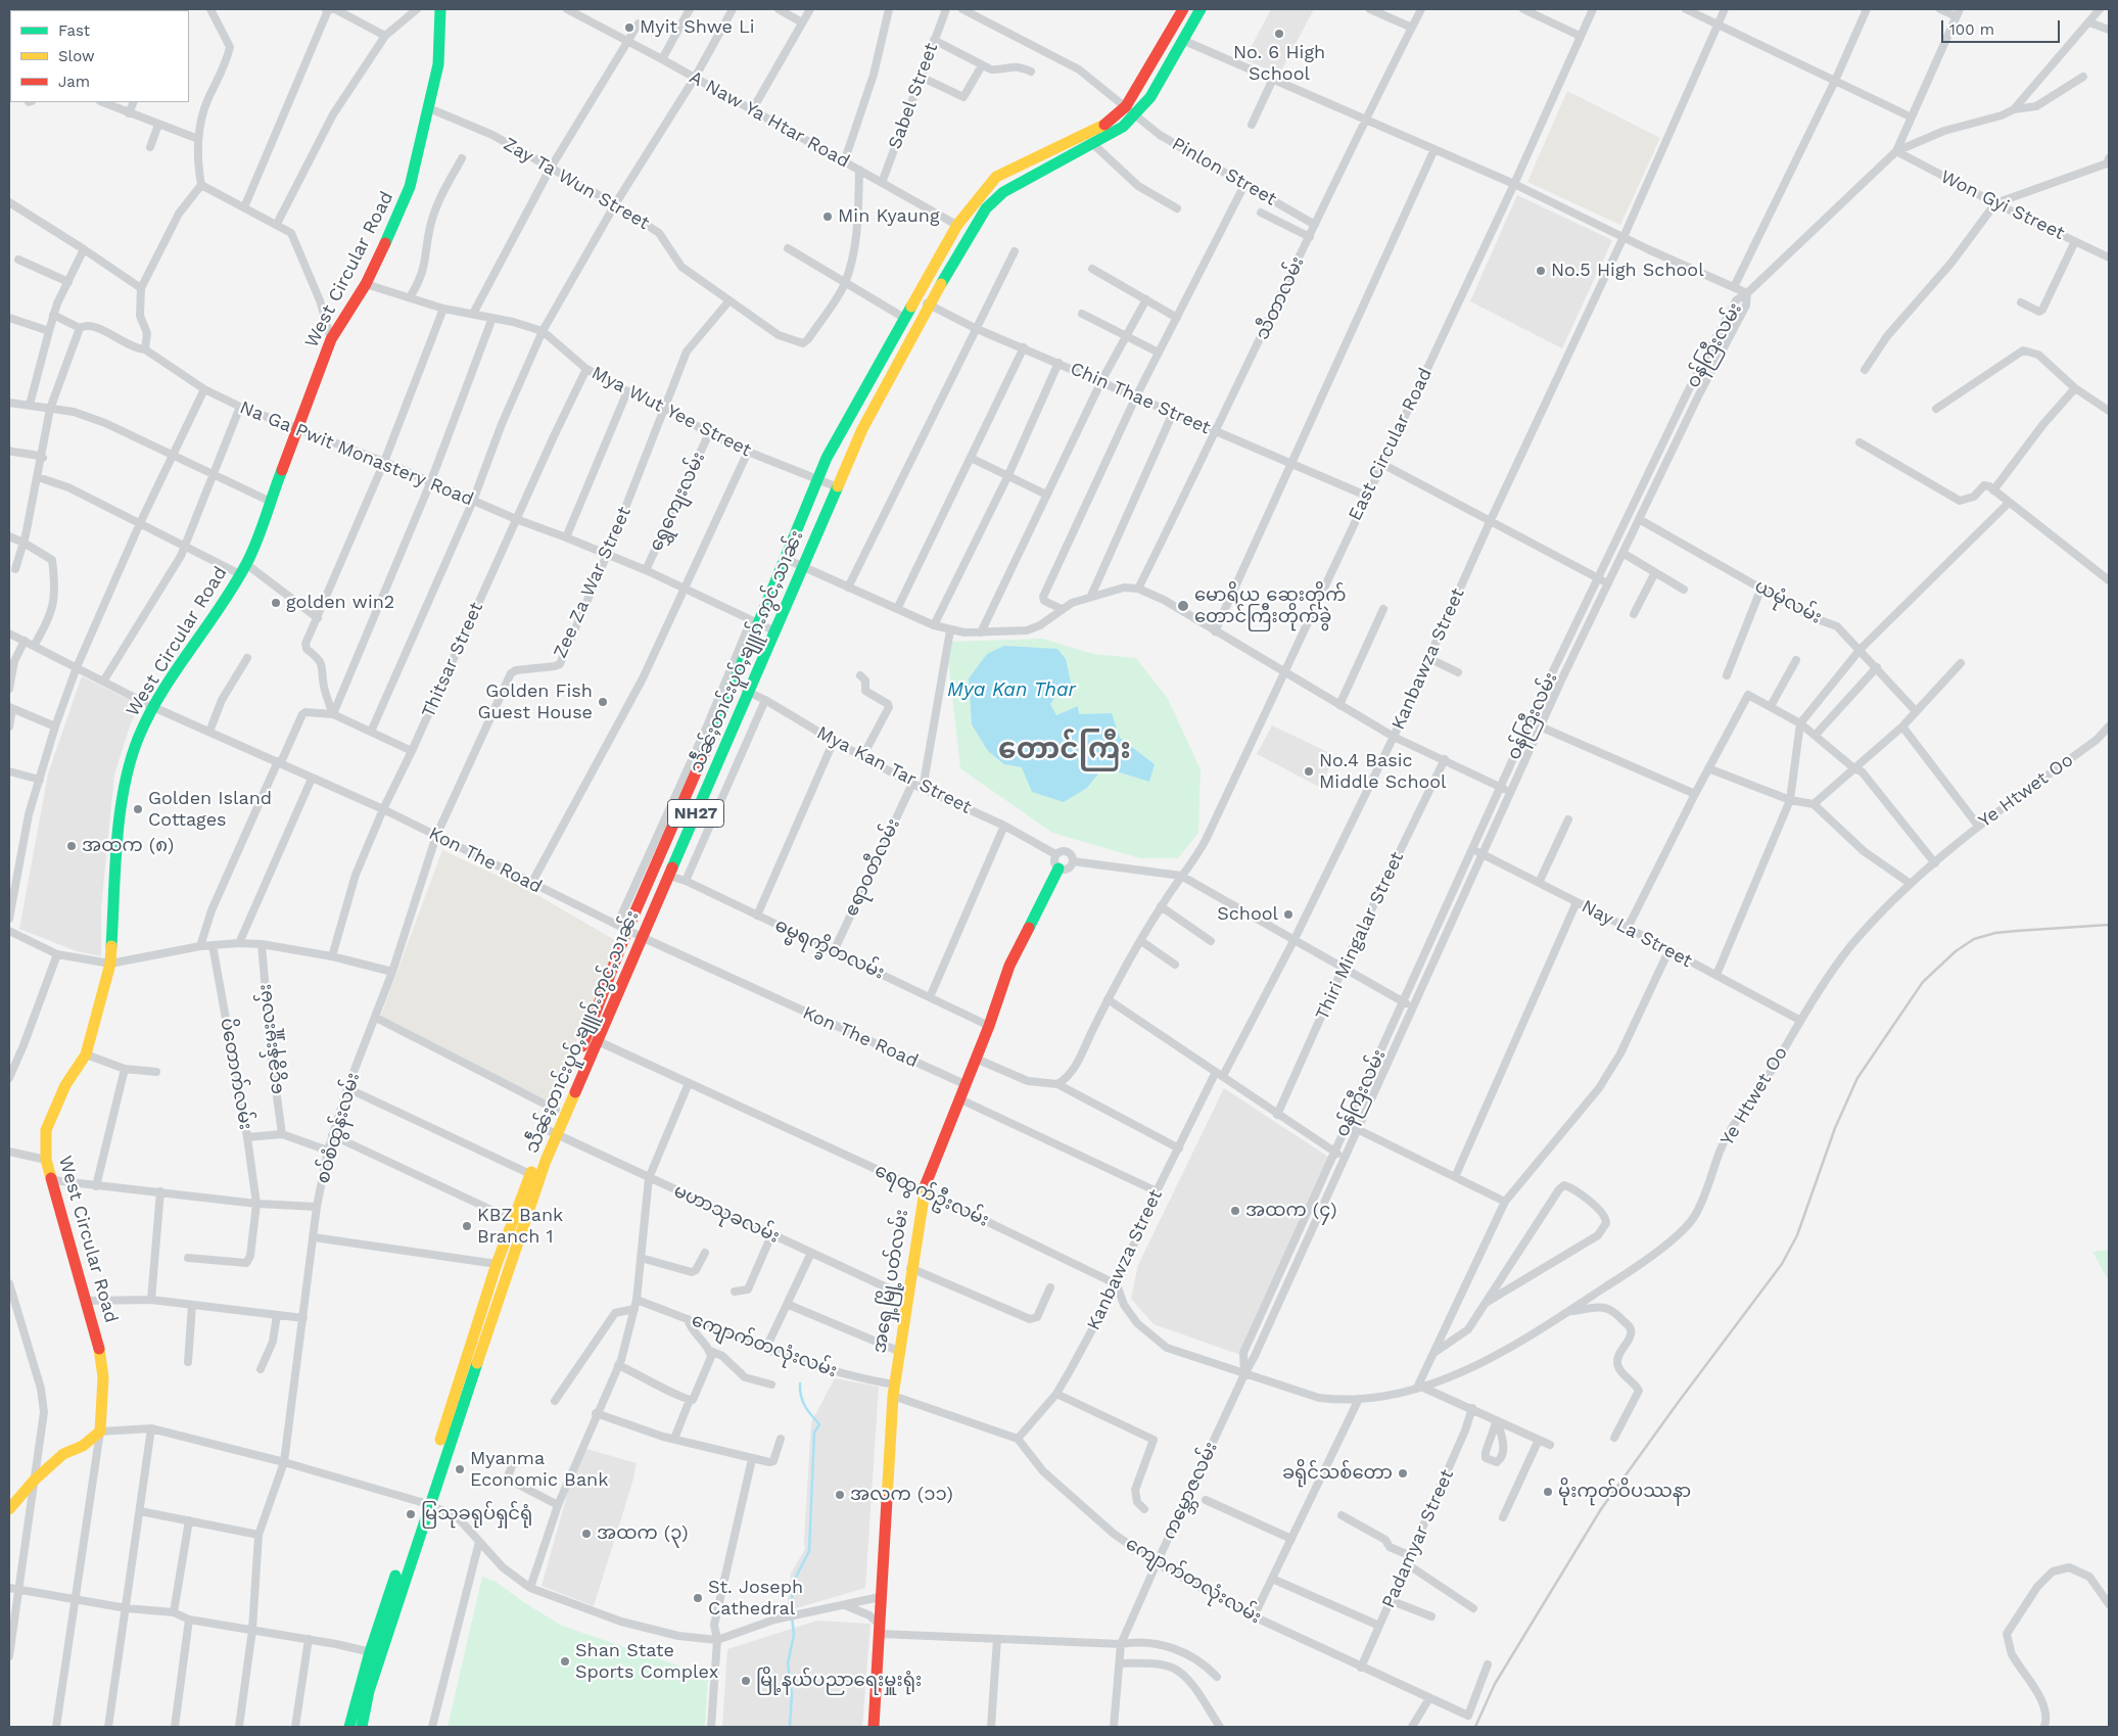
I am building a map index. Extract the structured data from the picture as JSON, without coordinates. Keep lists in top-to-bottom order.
{
  "streets": {
    "main road": [
      "West Circular Road",
      "သဵႅၼ်ႈတၢင်းပူဝ်ႇၶျူၵ်ႉဢွင်ႇသၢၼ်း",
      "NH27",
      "အရှေ့မြို့ပတ်လမ်း"
    ],
    "street": [
      "Sabel Street",
      "A Naw Ya Htar Road",
      "Pinlon Street",
      "Zay Ta Wun Street",
      "Won Gyi Street",
      "သီတာလမ်း",
      "ဝန်ကြီးလမ်း",
      "Chin Thae Street",
      "Mya Wut Yee Street",
      "East Circular Road",
      "Na Ga Pwit Monastery Road",
      "ရွှေကျေးလမ်း",
      "Zee Za War Street",
      "ယမုံလမ်း",
      "Kanbawza Street",
      "Thitsar Street",
      "Mya Kan Tar Street",
      "Ye Htwet Oo",
      "Kon The Road",
      "ဧရာဝတီလမ်း",
      "Nay La Street",
      "Thiri Mingalar Street",
      "ဓမ္မရက္ခိတလမ်း",
      "ငွေခွန်းမှူးလမ်း",
      "ပိတောက်လမ်း",
      "စဝ်စံထွန်းလမ်း",
      "ရေထွက်ဦးလမ်း",
      "မဟာသုခလမ်း",
      "ကျောက်တလုံးလမ်း",
      "ကမ္ဘောဇလမ်း",
      "Padamyar Street"
    ]
  },
  "crossings": [
    ["Sabel Street", "A Naw Ya Htar Road"],
    ["A Naw Ya Htar Road", "သဵႅၼ်ႈတၢင်းပူဝ်ႇၶျူၵ်ႉဢွင်ႇသၢၼ်း"],
    ["Pinlon Street", "သီတာလမ်း"],
    ["Pinlon Street", "သဵႅၼ်ႈတၢင်းပူဝ်ႇၶျူၵ်ႉဢွင်ႇသၢၼ်း"],
    ["Zay Ta Wun Street", "West Circular Road"],
    ["Zay Ta Wun Street", "Zee Za War Street"],
    ["West Circular Road", "Mya Wut Yee Street"],
    ["West Circular Road", "Na Ga Pwit Monastery Road"],
    ["West Circular Road", "Kon The Road"],
    ["သီတာလမ်း", "Chin Thae Street"],
    ["ဝန်ကြီးလမ်း", "ယမုံလမ်း"],
    ["ဝန်ကြီးလမ်း", "Mya Kan Tar Street"],
    ["ဝန်ကြီးလမ်း", "Ye Htwet Oo"],
    ["ဝန်ကြီးလမ်း", "Nay La Street"],
    ["ဝန်ကြီးလမ်း", "ကမ္ဘောဇလမ်း"],
    ["Chin Thae Street", "East Circular Road"],
    ["Chin Thae Street", "သဵႅၼ်ႈတၢင်းပူဝ်ႇၶျူၵ်ႉဢွင်ႇသၢၼ်း"],
    ["Mya Wut Yee Street", "ရွှေကျေးလမ်း"],
    ["Mya Wut Yee Street", "Zee Za War Street"],
    ["Mya Wut Yee Street", "သဵႅၼ်ႈတၢင်းပူဝ်ႇၶျူၵ်ႉဢွင်ႇသၢၼ်း"],
    ["Mya Wut Yee Street", "Thitsar Street"],
    ["East Circular Road", "Mya Kan Tar Street"],
    ["Na Ga Pwit Monastery Road", "ရွှေကျေးလမ်း"],
    ["Na Ga Pwit Monastery Road", "Zee Za War Street"],
    ["Na Ga Pwit Monastery Road", "သဵႅၼ်ႈတၢင်းပူဝ်ႇၶျူၵ်ႉဢွင်ႇသၢၼ်း"],
    ["Na Ga Pwit Monastery Road", "Thitsar Street"],
    ["Zee Za War Street", "Kon The Road"],
    ["Zee Za War Street", "စဝ်စံထွန်းလမ်း"],
    ["သဵႅၼ်ႈတၢင်းပူဝ်ႇၶျူၵ်ႉဢွင်ႇသၢၼ်း", "Mya Kan Tar Street"],
    ["သဵႅၼ်ႈတၢင်းပူဝ်ႇၶျူၵ်ႉဢွင်ႇသၢၼ်း", "Kon The Road"],
    ["သဵႅၼ်ႈတၢင်းပူဝ်ႇၶျူၵ်ႉဢွင်ႇသၢၼ်း", "ဓမ္မရက္ခိတလမ်း"],
    ["သဵႅၼ်ႈတၢင်းပူဝ်ႇၶျူၵ်ႉဢွင်ႇသၢၼ်း", "ရေထွက်ဦးလမ်း"],
    ["သဵႅၼ်ႈတၢင်းပူဝ်ႇၶျူၵ်ႉဢွင်ႇသၢၼ်း", "မဟာသုခလမ်း"],
    ["Kanbawza Street", "Mya Kan Tar Street"],
    ["Kanbawza Street", "ရေထွက်ဦးလမ်း"],
    ["Kanbawza Street", "ကျောက်တလုံးလမ်း"],
    ["Thitsar Street", "Kon The Road"],
    ["Mya Kan Tar Street", "ဧရာဝတီလမ်း"],
    ["Mya Kan Tar Street", "Thiri Mingalar Street"],
    ["Mya Kan Tar Street", "အရှေ့မြို့ပတ်လမ်း"],
    ["Ye Htwet Oo", "Nay La Street"],
    ["Ye Htwet Oo", "ကမ္ဘောဇလမ်း"],
    ["Kon The Road", "စဝ်စံထွန်းလမ်း"],
    ["Kon The Road", "အရှေ့မြို့ပတ်လမ်း"],
    ["ဧရာဝတီလမ်း", "ဓမ္မရက္ခိတလမ်း"],
    ["ဓမ္မရက္ခိတလမ်း", "အရှေ့မြို့ပတ်လမ်း"],
    ["ရေထွက်ဦးလမ်း", "အရှေ့မြို့ပတ်လမ်း"],
    ["မဟာသုခလမ်း", "အရှေ့မြို့ပတ်လမ်း"],
    ["အရှေ့မြို့ပတ်လမ်း", "ကျောက်တလုံးလမ်း"],
    ["ကျောက်တလုံးလမ်း", "ကမ္ဘောဇလမ်း"],
    ["ကျောက်တလုံးလမ်း", "Padamyar Street"]
  ],
  "districts": ["တောင်ကြီး"],
  "water": ["Mya Kan Thar"],
  "places": [
    "Myit Shwe Li",
    "No. 6 High School",
    "Min Kyaung",
    "No.5 High School",
    "golden win2",
    "မောရိယ ဆေးတိုက် တောင်ကြီးတိုက်ခွဲ",
    "Golden Fish Guest House",
    "No.4 Basic Middle School",
    "Golden Island Cottages",
    "အထက (၈)",
    "School",
    "အထက (၄)",
    "KBZ Bank Branch 1",
    "Myanma Economic Bank",
    "ခရိုင်သစ်တော",
    "မိုးကုတ်ဝိပဿနာ",
    "အလက (၁၁)",
    "မြသုခရုပ်ရှင်ရုံ",
    "အထက (၃)",
    "St. Joseph Cathedral",
    "Shan State Sports Complex",
    "မြို့နယ်ပညာရေးမှူးရုံး"
  ],
  "legend": ["Fast", "Slow", "Jam"],
  "scale_bar": "100 m"
}
